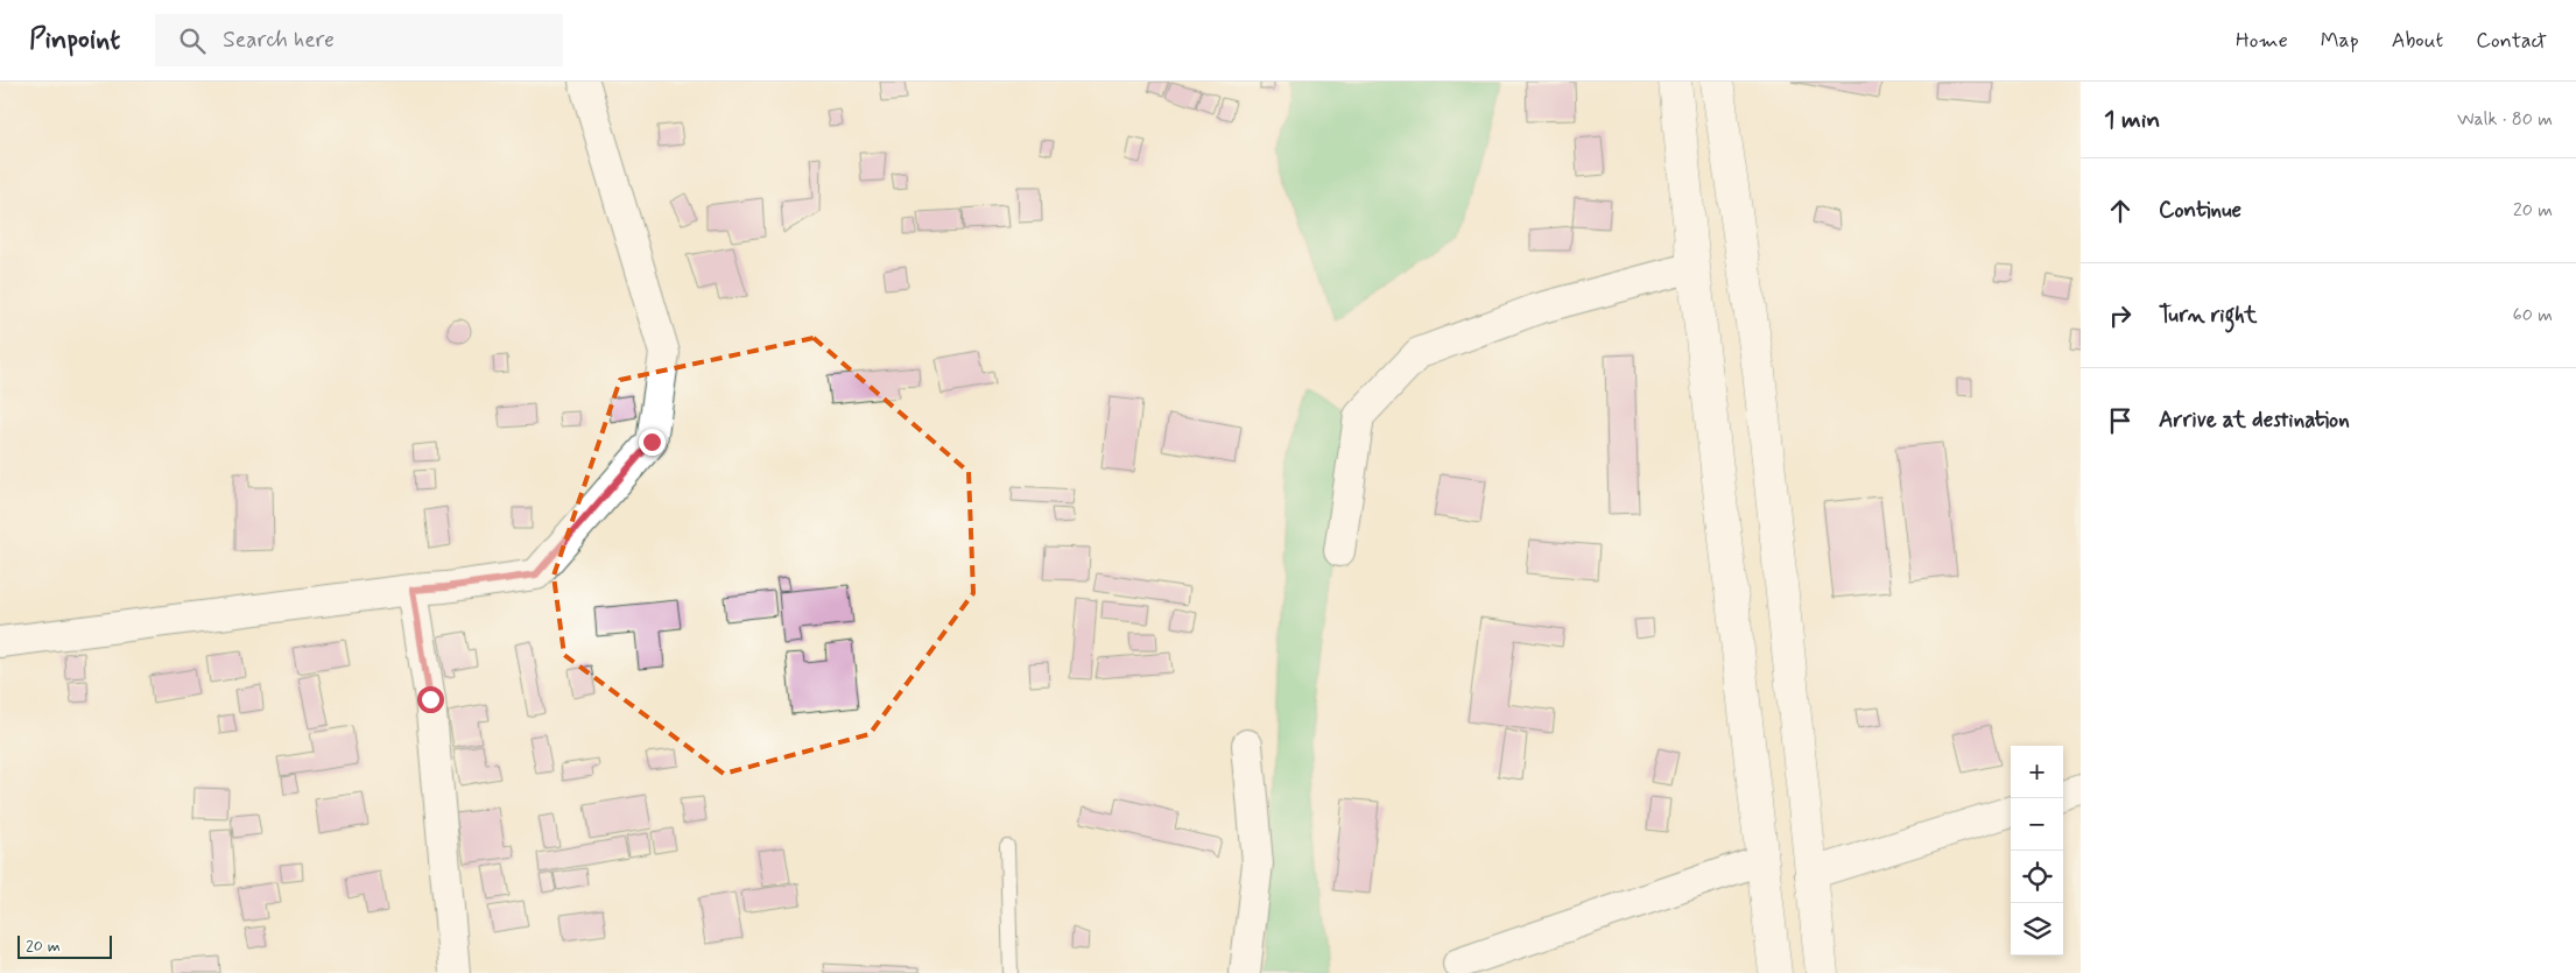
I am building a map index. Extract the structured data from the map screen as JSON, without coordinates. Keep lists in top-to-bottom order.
{
  "scale_bar": "20 m",
  "page": {
    "header": "Pinpoint",
    "search": "Search here",
    "nav": [
      "Home",
      "Map",
      "About",
      "Contact"
    ],
    "heading": ["1 min", "Walk · 80 m"],
    "list": [
      ["Continue", "20 m"],
      ["Turn right", "60 m"],
      "Arrive at destination"
    ],
    "map_buttons": ["+", "−"],
    "scale": "20 m"
  }
}
